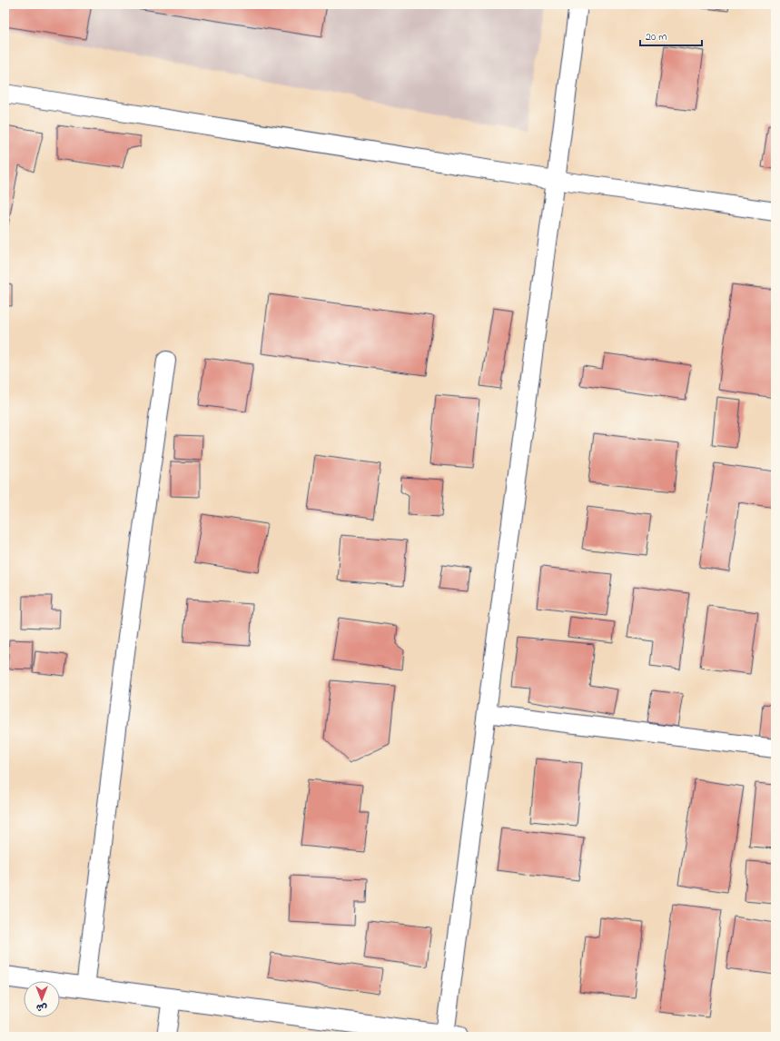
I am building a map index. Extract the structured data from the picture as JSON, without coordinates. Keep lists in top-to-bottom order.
{
  "scale_bar": "20 m",
  "north": "bottom"
}
